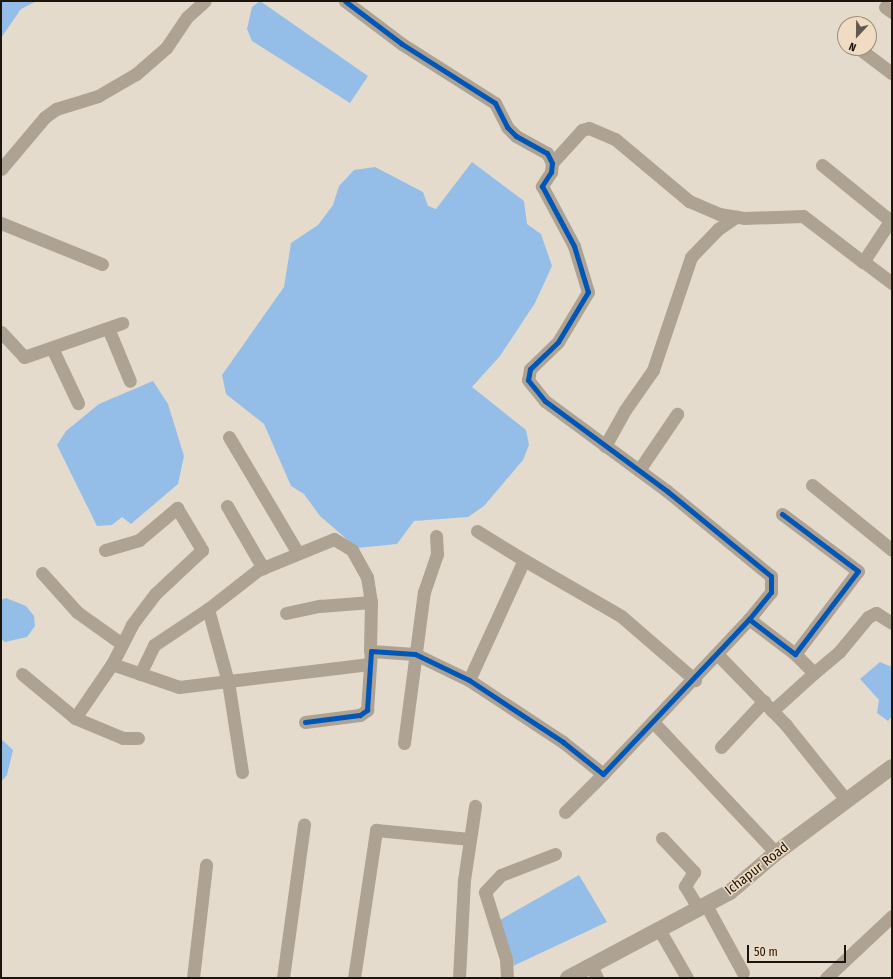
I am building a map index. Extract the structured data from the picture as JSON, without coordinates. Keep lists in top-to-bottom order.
{
  "streets": {
    "street": ["Ichapur Road"]
  },
  "scale_bar": "50 m",
  "north": "bottom"
}
